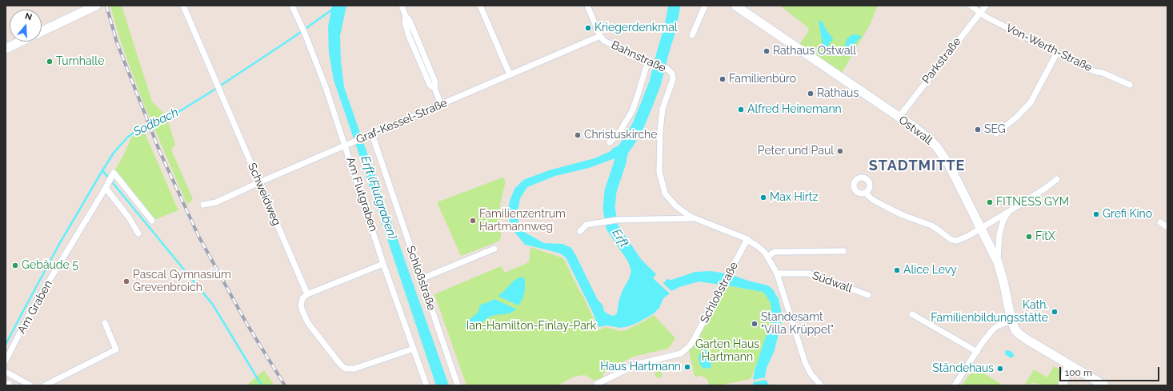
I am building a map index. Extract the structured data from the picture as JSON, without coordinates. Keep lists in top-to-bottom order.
{
  "streets": {
    "main road": ["Ostwall"],
    "street": [
      "Von-Werth-Straße",
      "Bahnstraße",
      "Parkstraße",
      "Graf-Kessel-Straße",
      "Schweidweg",
      "Am Flutgraben",
      "Schloßstraße",
      "Südwall",
      "Am Graben"
    ]
  },
  "crossings": [
    ["Von-Werth-Straße", "Parkstraße"],
    ["Bahnstraße", "Graf-Kessel-Straße"],
    ["Parkstraße", "Ostwall"],
    ["Graf-Kessel-Straße", "Schweidweg"],
    ["Graf-Kessel-Straße", "Am Flutgraben"],
    ["Graf-Kessel-Straße", "Schloßstraße"]
  ],
  "districts": ["STADTMITTE"],
  "water": ["Sodbach", "Erft (Flutgraben)", "Erft"],
  "parks": ["Ian-Hamilton-Finlay-Park", "Garten Haus Hartmann"],
  "places": [
    "Kriegerdenkmal",
    "Rathaus Ostwall",
    "Turnhalle",
    "Familienbüro",
    "Rathaus",
    "Alfred Heinemann",
    "SEG",
    "Christuskirche",
    "Peter und Paul",
    "Max Hirtz",
    "FITNESS GYM",
    "Grefi Kino",
    "Familienzentrum Hartmannweg",
    "FitX",
    "Gebäude 5",
    "Alice Levy",
    "Pascal Gymnasium Grevenbroich",
    "Kath. Familienbildungsstätte",
    "Standesamt \"Villa Krüppel\"",
    "Haus Hartmann",
    "Ständehaus"
  ],
  "scale_bar": "100 m",
  "north": "top"
}
